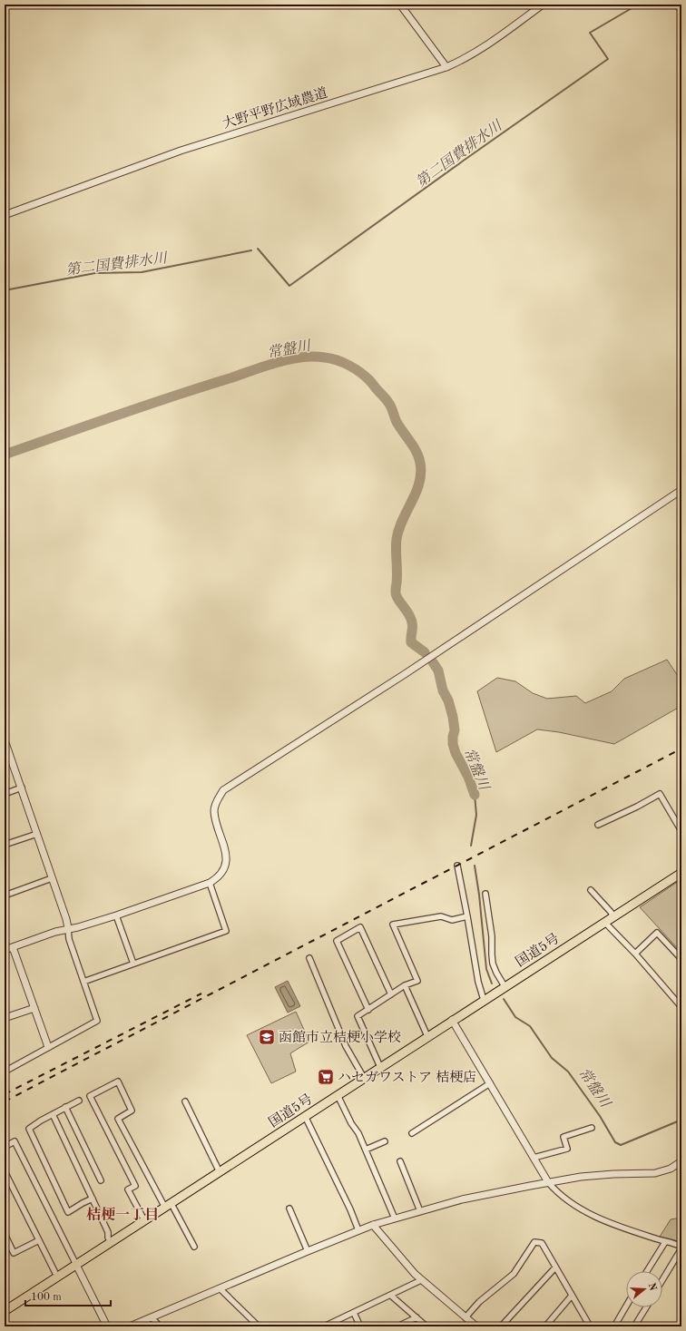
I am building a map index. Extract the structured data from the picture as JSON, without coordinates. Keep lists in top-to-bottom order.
{
  "streets": {
    "highway": ["国道5号"],
    "street": ["大野平野広域農道"]
  },
  "districts": ["桔梗一丁目"],
  "water": ["第二国費排水川", "常盤川"],
  "places": {
    "school or university": ["函館市立桔梗小学校"],
    "supermarket": ["ハセガワストア 桔梗店"]
  },
  "scale_bar": "100 m",
  "north": "right"
}
